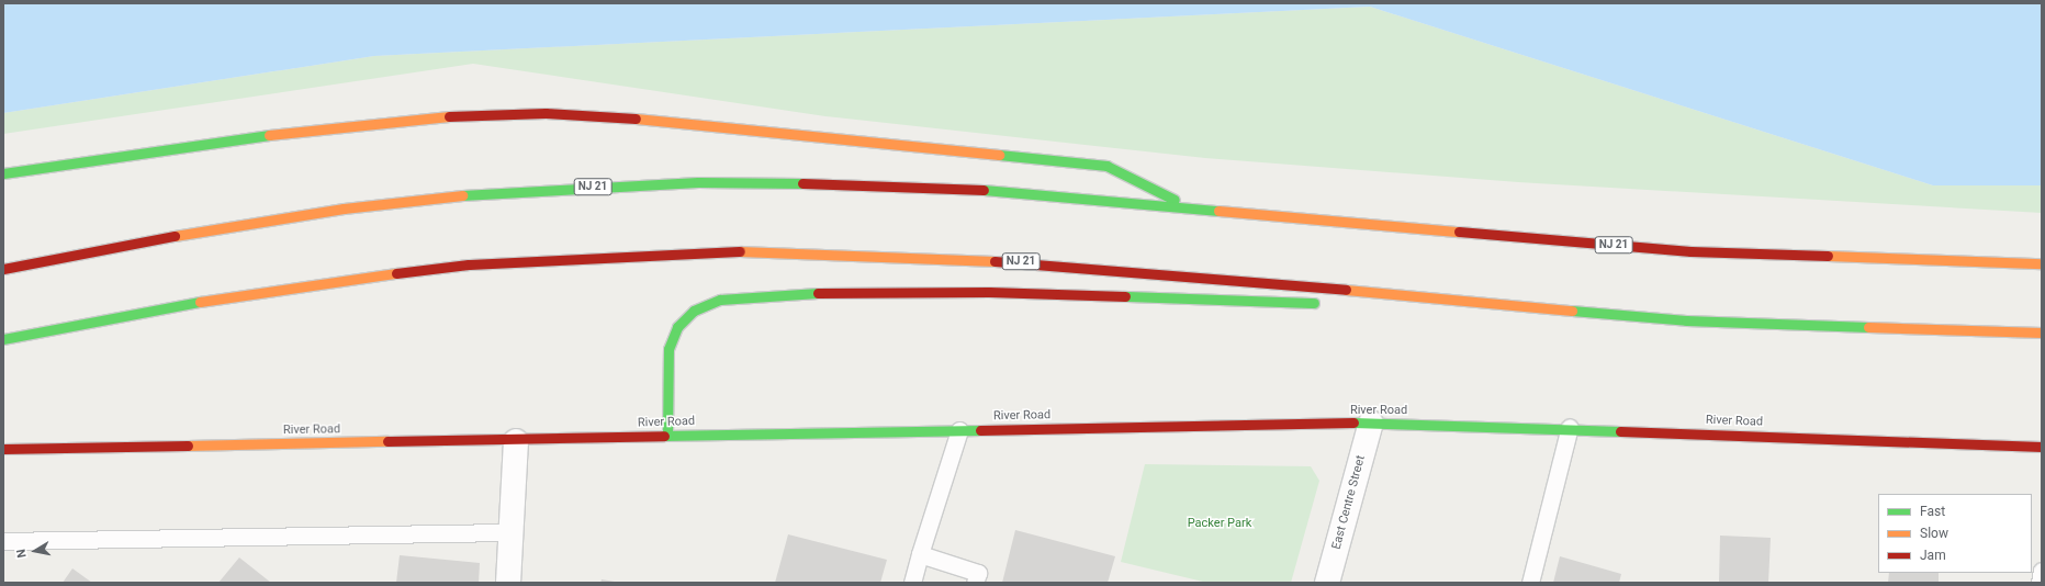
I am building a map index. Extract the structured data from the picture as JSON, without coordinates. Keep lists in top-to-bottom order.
{
  "streets": {
    "main road": ["NJ 21", "River Road"],
    "street": ["East Centre Street"]
  },
  "crossings": [
    ["River Road", "East Centre Street"]
  ],
  "parks": ["Packer Park"],
  "legend": ["Fast", "Slow", "Jam"],
  "north": "left"
}
